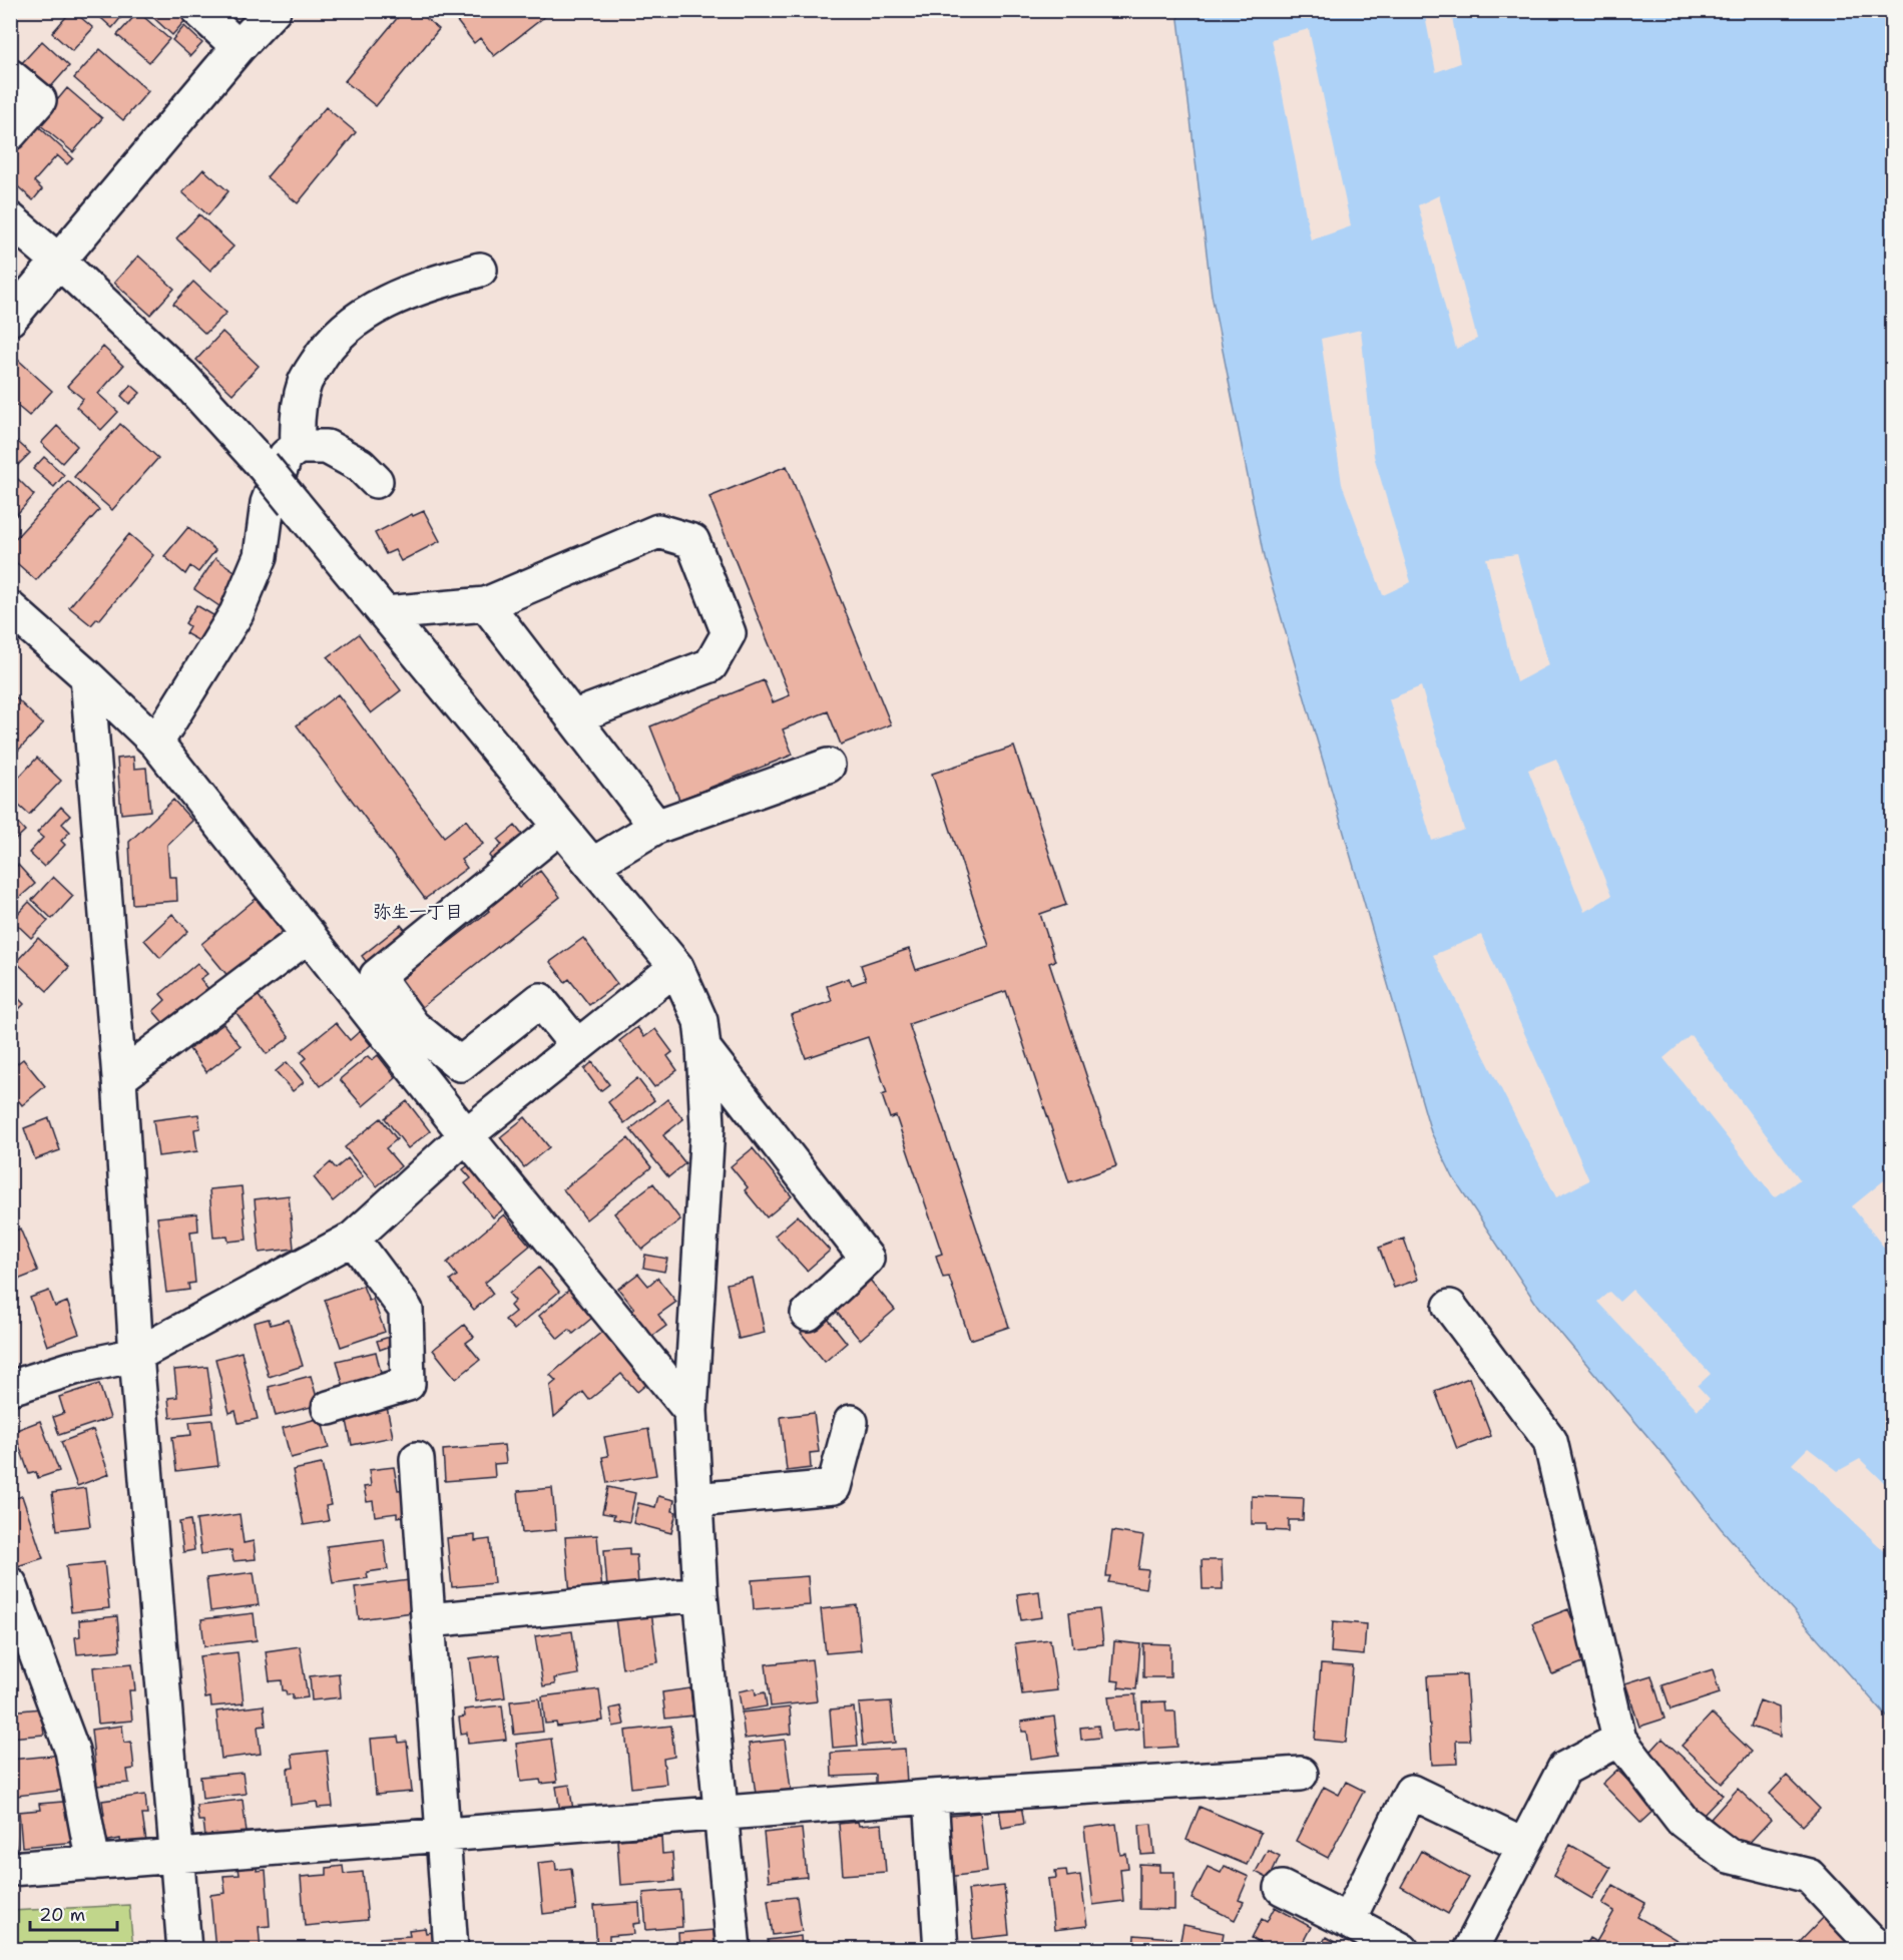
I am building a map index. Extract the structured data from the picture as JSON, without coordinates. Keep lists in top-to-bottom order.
{
  "districts": ["弥生一丁目"],
  "scale_bar": "20 m"
}
